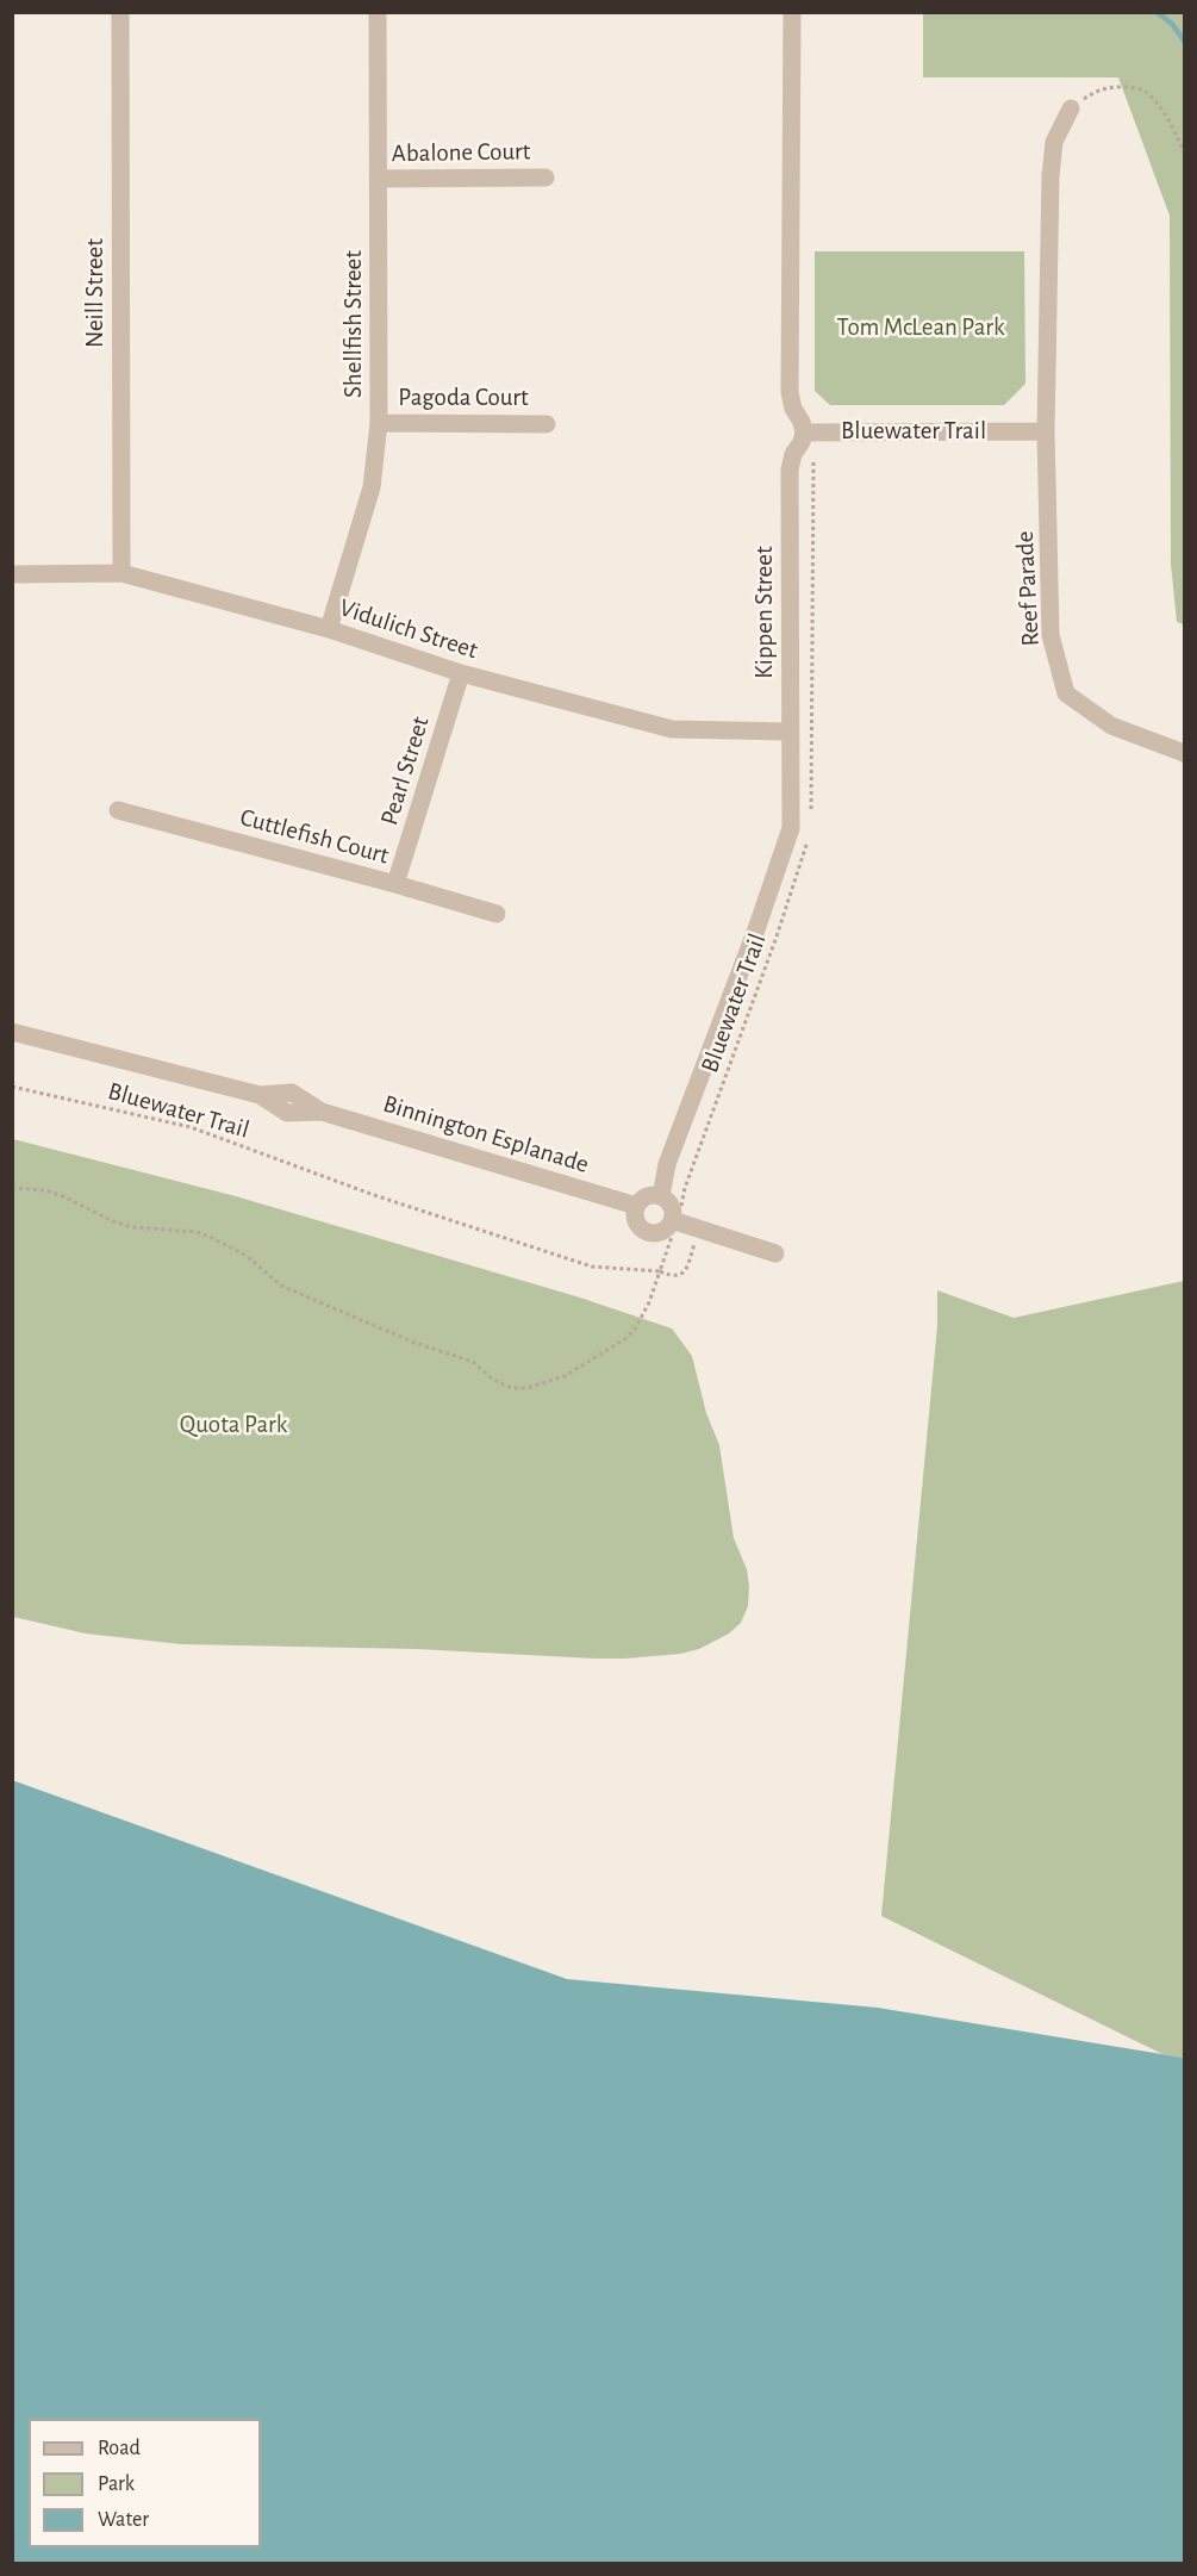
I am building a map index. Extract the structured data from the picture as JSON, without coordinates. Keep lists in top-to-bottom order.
{
  "streets": {
    "street": [
      "Abalone Court",
      "Neill Street",
      "Shellfish Street",
      "Pagoda Court",
      "Reef Parade",
      "Kippen Street",
      "Vidulich Street",
      "Pearl Street",
      "Cuttlefish Court",
      "Binnington Esplanade"
    ],
    "path": ["Bluewater Trail"]
  },
  "crossings": [
    ["Abalone Court", "Shellfish Street"],
    ["Neill Street", "Vidulich Street"],
    ["Shellfish Street", "Pagoda Court"],
    ["Shellfish Street", "Vidulich Street"],
    ["Bluewater Trail", "Kippen Street"],
    ["Bluewater Trail", "Binnington Esplanade"],
    ["Kippen Street", "Vidulich Street"],
    ["Kippen Street", "Binnington Esplanade"],
    ["Vidulich Street", "Pearl Street"],
    ["Pearl Street", "Cuttlefish Court"]
  ],
  "parks": ["Tom McLean Park", "Quota Park"],
  "legend": ["Road", "Park", "Water"]
}
